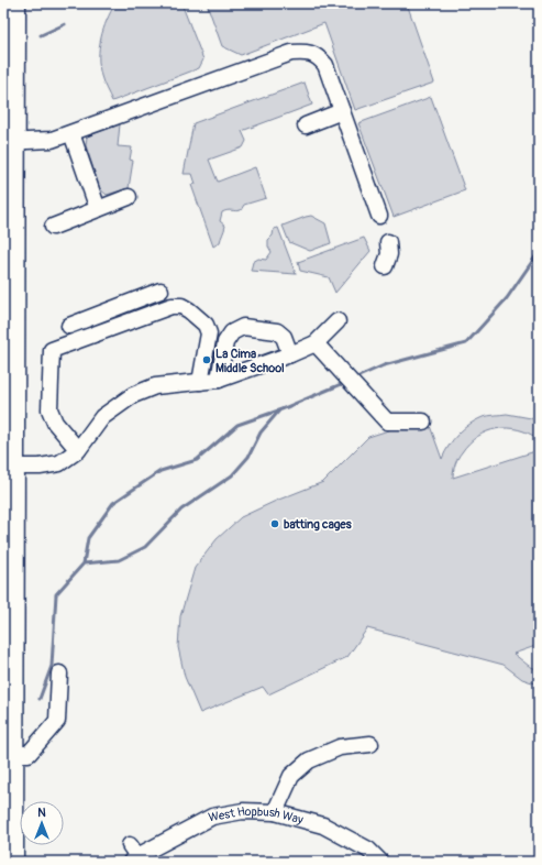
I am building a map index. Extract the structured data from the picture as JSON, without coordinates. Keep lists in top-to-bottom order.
{
  "streets": {
    "street": ["West Hopbush Way"]
  },
  "places": ["La Cima Middle School", "batting cages"],
  "north": "top"
}
